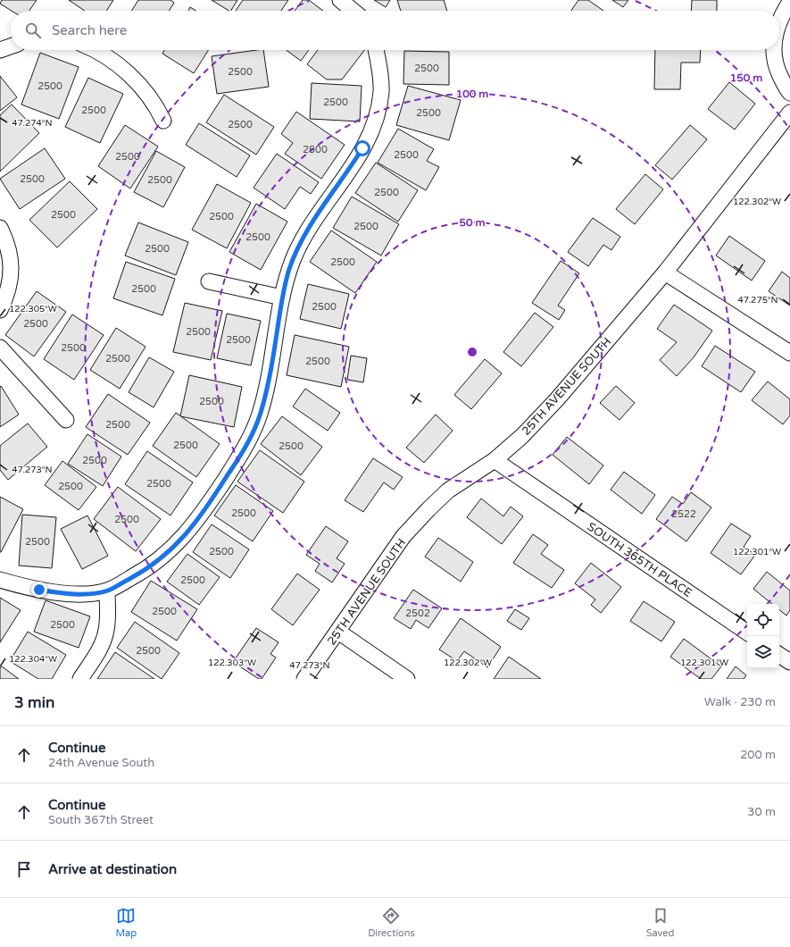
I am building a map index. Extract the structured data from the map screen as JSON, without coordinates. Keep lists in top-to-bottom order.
{
  "streets": {
    "street": ["25TH AVENUE SOUTH", "SOUTH 365TH PLACE"]
  },
  "crossings": [
    ["25TH AVENUE SOUTH", "SOUTH 365TH PLACE"]
  ],
  "house_numbers": [
    "2500",
    "2500",
    "2500",
    "2500",
    "2500",
    "2500",
    "2500",
    "2500",
    "2500",
    "2500",
    "2500",
    "2500",
    "2500",
    "2500",
    "2500",
    "2500",
    "2500",
    "2500",
    "2500",
    "2500",
    "2500",
    "2500",
    "2500",
    "2500",
    "2500",
    "2500",
    "2500",
    "2500",
    "2500",
    "2500",
    "2500",
    "2500",
    "2500",
    "2500",
    "2500",
    "2522",
    "2500",
    "2500",
    "2500",
    "2500",
    "2500",
    "2502",
    "2500",
    "2500"
  ],
  "page": {
    "search": "Search here",
    "heading": ["3 min", "Walk · 230 m"],
    "list": [
      ["Continue", "24th Avenue South", "200 m"],
      ["Continue", "South 367th Street", "30 m"],
      "Arrive at destination"
    ],
    "nav": ["Map", "Directions", "Saved"]
  },
  "coordinates": [
    "47.274°N",
    "122.302°W",
    "47.275°N",
    "122.305°W",
    "47.273°N",
    "122.301°W",
    "122.304°W",
    "122.303°W"
  ],
  "rings": ["150 m", "100 m", "50 m"]
}
